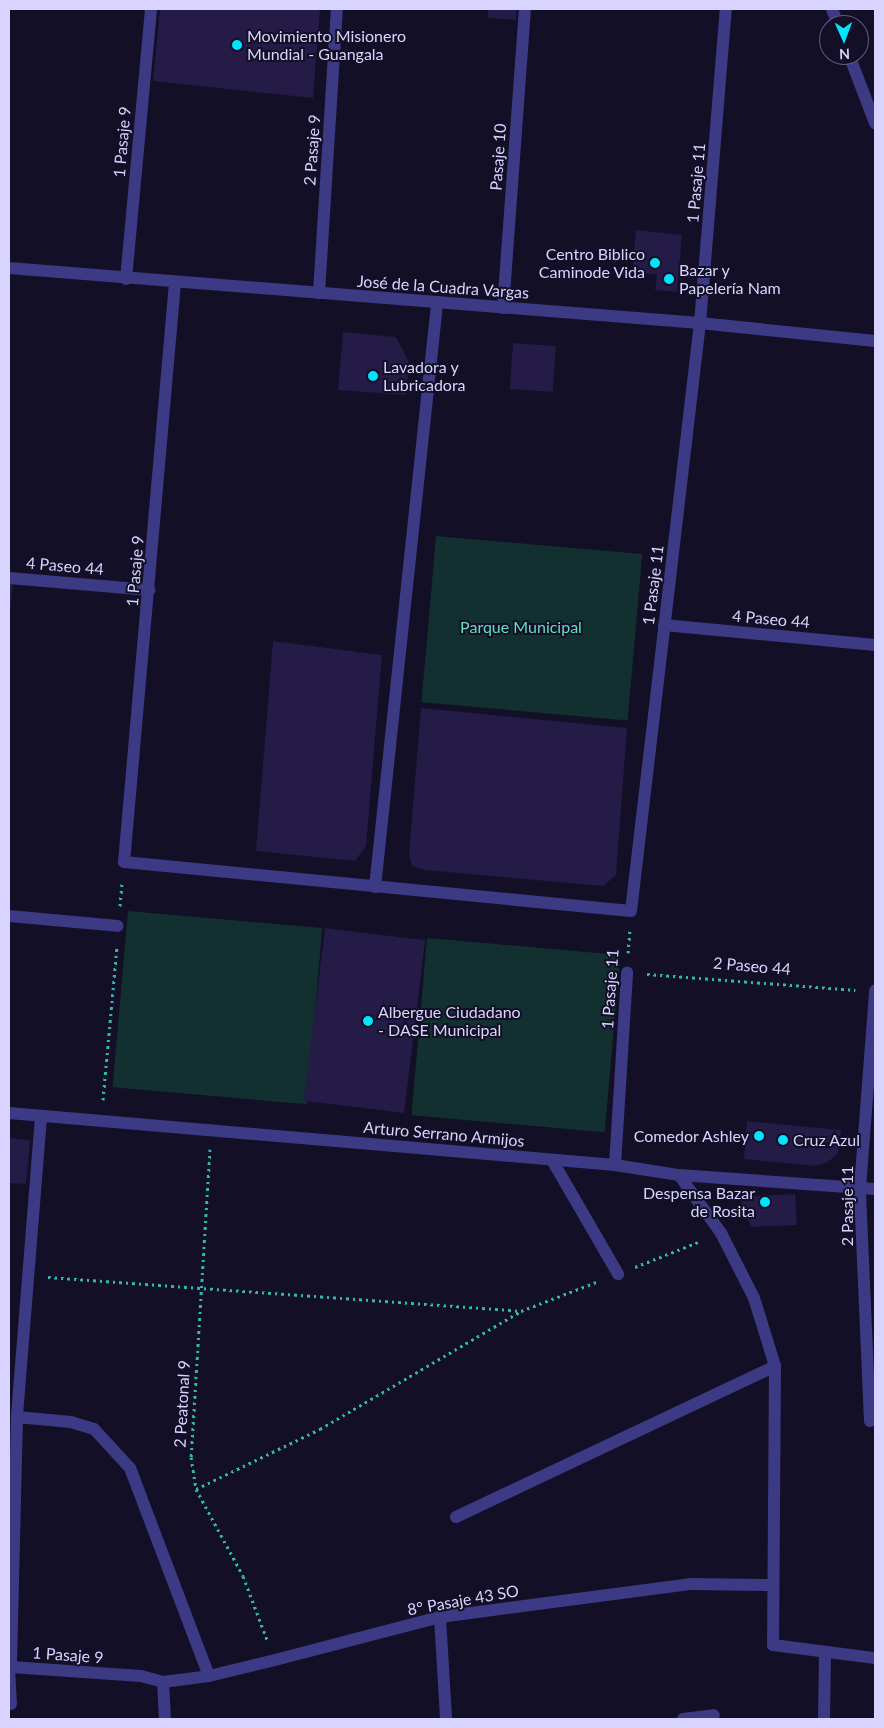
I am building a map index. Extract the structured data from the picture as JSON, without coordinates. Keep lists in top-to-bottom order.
{
  "streets": {
    "street": [
      "1 Pasaje 9",
      "2 Pasaje 9",
      "Pasaje 10",
      "1 Pasaje 11",
      "José de la Cuadra Vargas",
      "4 Paseo 44",
      "Arturo Serrano Armijos",
      "2 Pasaje 11",
      "8° Pasaje 43 SO"
    ],
    "path": ["2 Paseo 44", "2 Peatonal 9"]
  },
  "crossings": [
    ["1 Pasaje 9", "José de la Cuadra Vargas"],
    ["1 Pasaje 9", "4 Paseo 44"],
    ["1 Pasaje 9", "Arturo Serrano Armijos"],
    ["1 Pasaje 9", "8° Pasaje 43 SO"],
    ["2 Pasaje 9", "José de la Cuadra Vargas"],
    ["Pasaje 10", "José de la Cuadra Vargas"],
    ["1 Pasaje 11", "José de la Cuadra Vargas"],
    ["1 Pasaje 11", "4 Paseo 44"],
    ["1 Pasaje 11", "2 Paseo 44"],
    ["1 Pasaje 11", "Arturo Serrano Armijos"],
    ["2 Paseo 44", "2 Pasaje 11"],
    ["Arturo Serrano Armijos", "2 Pasaje 11"],
    ["Arturo Serrano Armijos", "2 Peatonal 9"],
    ["2 Peatonal 9", "8° Pasaje 43 SO"]
  ],
  "parks": ["Parque Municipal"],
  "places": [
    "Movimiento Misionero Mundial - Guangala",
    "Centro Biblico Caminode Vida",
    "Bazar y Papelería Nam",
    "Lavadora y Lubricadora",
    "Albergue Ciudadano - DASE Municipal",
    "Comedor Ashley",
    "Cruz Azul",
    "Despensa Bazar de Rosita"
  ],
  "north": "bottom"
}
